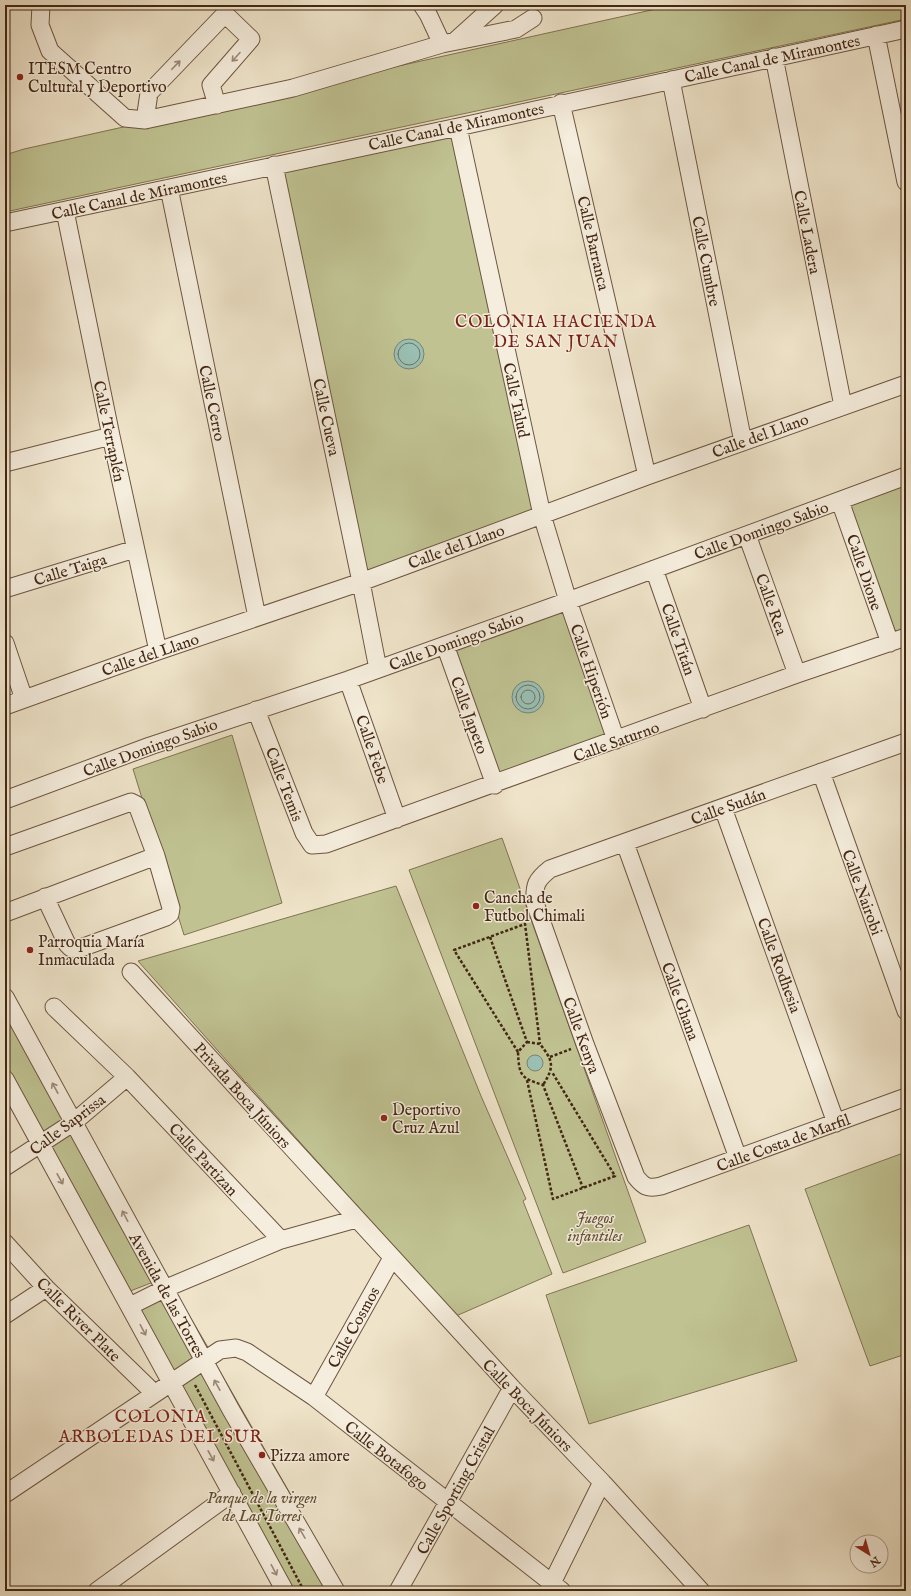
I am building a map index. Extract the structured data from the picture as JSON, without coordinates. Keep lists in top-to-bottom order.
{
  "streets": {
    "street": [
      "Calle Canal de Miramontes",
      "Calle Ladera",
      "Calle Barranca",
      "Calle Cumbre",
      "Calle Talud",
      "Calle Cerro",
      "Calle Cueva",
      "Calle Terraplén",
      "Calle del Llano",
      "Calle Domingo Sabio",
      "Calle Taiga",
      "Calle Dione",
      "Calle Rea",
      "Calle Titán",
      "Calle Hiperión",
      "Calle Japeto",
      "Calle Saturno",
      "Calle Febe",
      "Calle Temis",
      "Calle Sudán",
      "Calle Nairobi",
      "Calle Rodhesia",
      "Calle Ghana",
      "Calle Kenya",
      "Privada Boca Júniors",
      "Calle Saprissa",
      "Calle Costa de Marfil",
      "Calle Partizan",
      "Avenida de las Torres",
      "Calle River Plate",
      "Calle Cosmos",
      "Calle Boca Júniors",
      "Calle Botafogo",
      "Calle Sporting Cristal"
    ]
  },
  "crossings": [
    ["Calle Canal de Miramontes", "Calle Ladera"],
    ["Calle Canal de Miramontes", "Calle Barranca"],
    ["Calle Canal de Miramontes", "Calle Cumbre"],
    ["Calle Canal de Miramontes", "Calle Talud"],
    ["Calle Canal de Miramontes", "Calle Cerro"],
    ["Calle Canal de Miramontes", "Calle Cueva"],
    ["Calle Canal de Miramontes", "Calle Terraplén"],
    ["Calle Ladera", "Calle del Llano"],
    ["Calle Barranca", "Calle del Llano"],
    ["Calle Cumbre", "Calle del Llano"],
    ["Calle Talud", "Calle del Llano"],
    ["Calle Talud", "Calle Domingo Sabio"],
    ["Calle Talud", "Calle Hiperión"],
    ["Calle Cerro", "Calle del Llano"],
    ["Calle Cueva", "Calle del Llano"],
    ["Calle Cueva", "Calle Domingo Sabio"],
    ["Calle Terraplén", "Calle del Llano"],
    ["Calle Terraplén", "Calle Taiga"],
    ["Calle Domingo Sabio", "Calle Dione"],
    ["Calle Domingo Sabio", "Calle Rea"],
    ["Calle Domingo Sabio", "Calle Titán"],
    ["Calle Domingo Sabio", "Calle Hiperión"],
    ["Calle Domingo Sabio", "Calle Japeto"],
    ["Calle Domingo Sabio", "Calle Febe"],
    ["Calle Domingo Sabio", "Calle Temis"],
    ["Calle Dione", "Calle Saturno"],
    ["Calle Rea", "Calle Saturno"],
    ["Calle Titán", "Calle Saturno"],
    ["Calle Hiperión", "Calle Saturno"],
    ["Calle Japeto", "Calle Saturno"],
    ["Calle Saturno", "Calle Febe"],
    ["Calle Saturno", "Calle Temis"],
    ["Calle Sudán", "Calle Nairobi"],
    ["Calle Sudán", "Calle Rodhesia"],
    ["Calle Sudán", "Calle Ghana"],
    ["Calle Sudán", "Calle Kenya"],
    ["Calle Rodhesia", "Calle Costa de Marfil"],
    ["Calle Ghana", "Calle Costa de Marfil"],
    ["Calle Kenya", "Calle Costa de Marfil"],
    ["Privada Boca Júniors", "Calle Boca Júniors"],
    ["Calle Saprissa", "Calle Partizan"],
    ["Calle Saprissa", "Avenida de las Torres"],
    ["Avenida de las Torres", "Calle Botafogo"],
    ["Calle River Plate", "Calle Botafogo"],
    ["Calle Cosmos", "Calle Boca Júniors"],
    ["Calle Cosmos", "Calle Botafogo"],
    ["Calle Boca Júniors", "Calle Sporting Cristal"],
    ["Calle Botafogo", "Calle Sporting Cristal"]
  ],
  "districts": ["COLONIA HACIENDA DE SAN JUAN", "COLONIA ARBOLEDAS DEL SUR"],
  "parks": ["Juegos infantiles", "Parque de la virgen de Las Torres"],
  "places": [
    "ITESM Centro Cultural y Deportivo",
    "Cancha de Futbol Chimali",
    "Parroquia María Inmaculada",
    "Deportivo Cruz Azul",
    "Pizza amore"
  ],
  "north": "bottom right"
}
